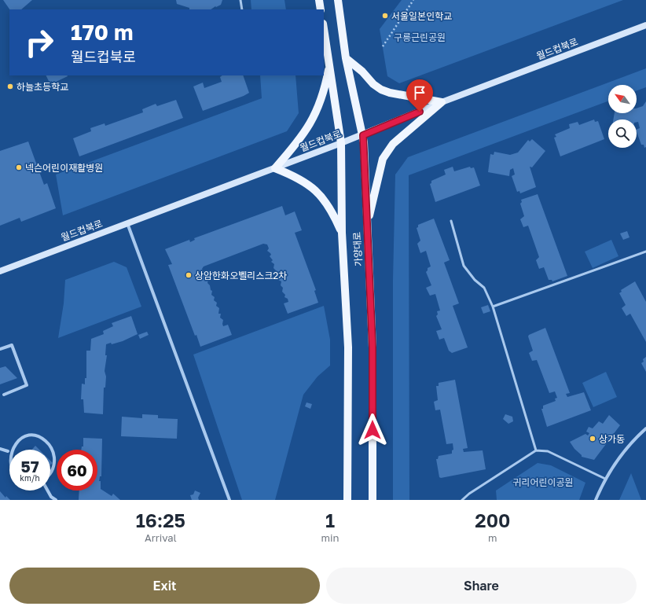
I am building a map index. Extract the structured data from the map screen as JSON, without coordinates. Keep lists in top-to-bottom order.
{
  "streets": {
    "main road": ["월드컵북로", "가양대로"]
  },
  "crossings": [
    ["월드컵북로", "가양대로"]
  ],
  "parks": ["구릉근린공원", "귀리어린이공원"],
  "places": [
    "서울일본인학교",
    "하늘초등학교",
    "넥슨어린이재활병원",
    "상암한화오벨리스크2차",
    "상가동"
  ],
  "north": "top left",
  "page": {
    "turn": ["170 m", "월드컵북로"],
    "speed": "57 km/h",
    "limit": "60",
    "eta": [
      "16:25",
      "Arrival",
      "1",
      "min",
      "200",
      "m"
    ],
    "buttons": ["Exit", "Share"]
  }
}
